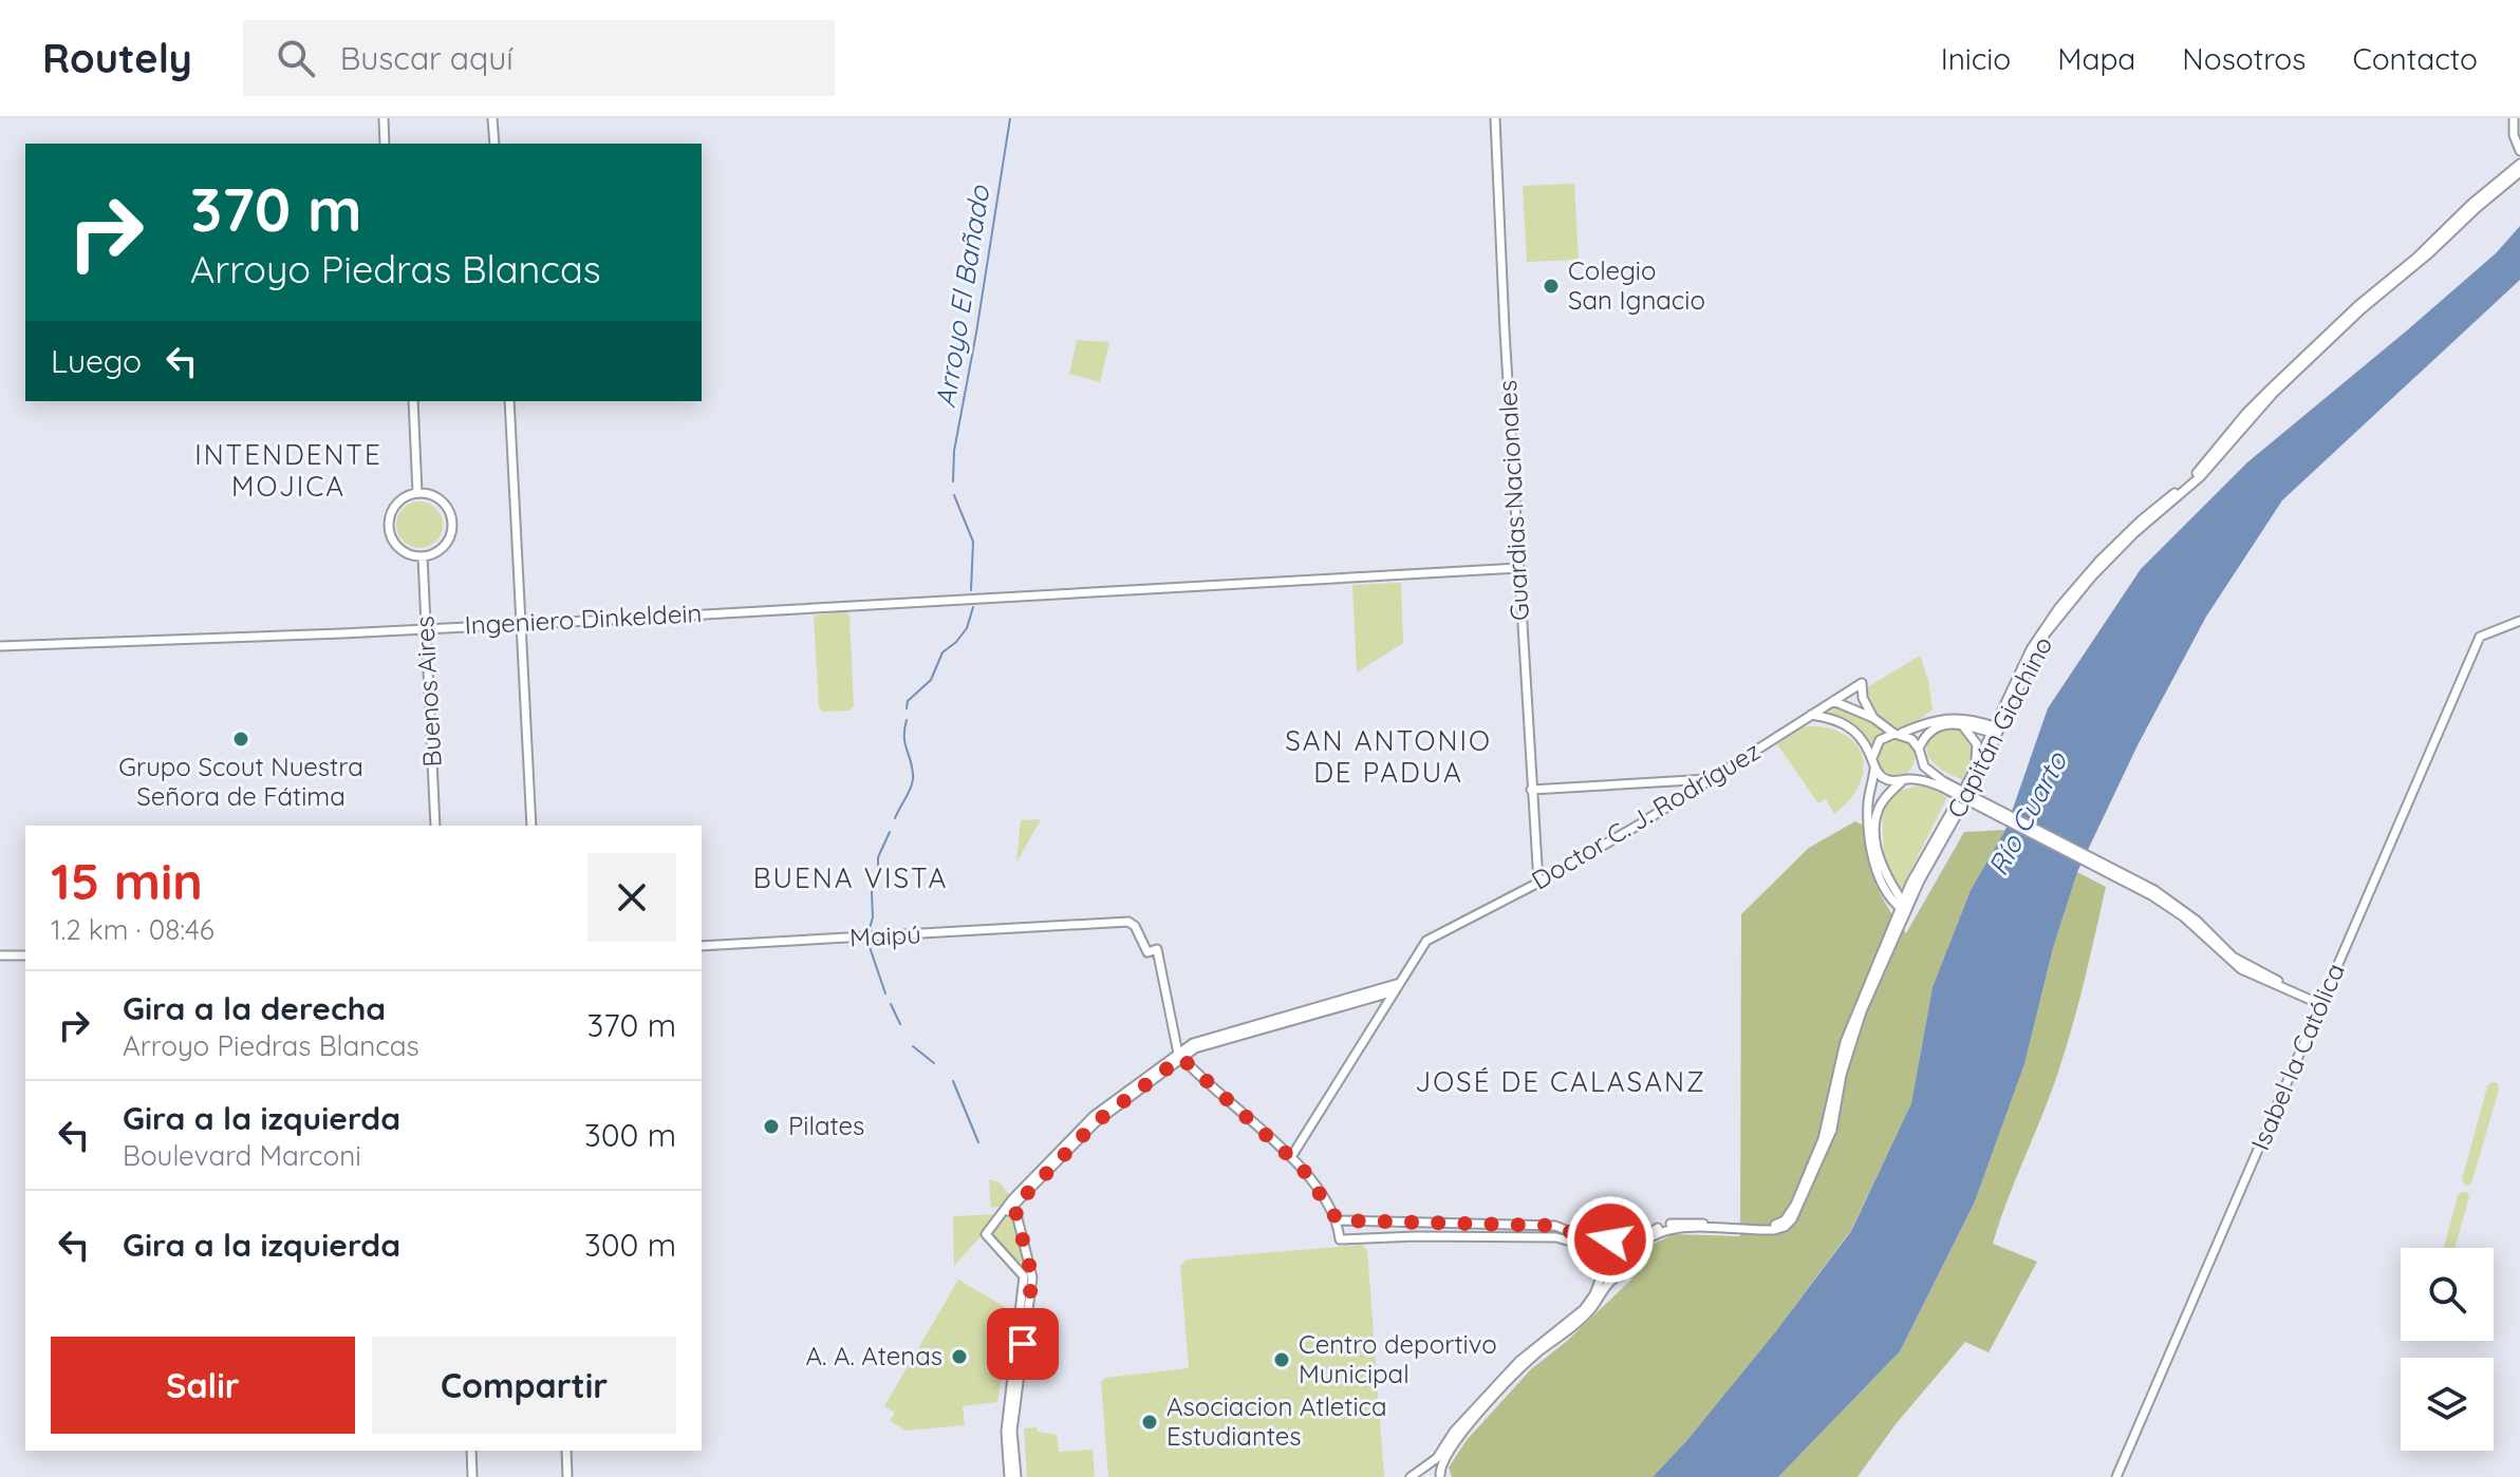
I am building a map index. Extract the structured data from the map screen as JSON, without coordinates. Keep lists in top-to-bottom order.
{
  "streets": {
    "main road": [
      "Guardias Nacionales",
      "Ingeniero Dinkeldein",
      "Buenos Aires",
      "Capitán Giachino",
      "Doctor C. J. Rodríguez",
      "Maipú",
      "Isabel la Católica"
    ]
  },
  "crossings": [
    ["Guardias Nacionales", "Ingeniero Dinkeldein"],
    ["Guardias Nacionales", "Doctor C. J. Rodríguez"],
    ["Ingeniero Dinkeldein", "Buenos Aires"]
  ],
  "districts": [
    "INTENDENTE MOJICA",
    "SAN ANTONIO DE PADUA",
    "BUENA VISTA",
    "JOSÉ DE CALASANZ"
  ],
  "water": ["Arroyo El Bañado", "Río Cuarto"],
  "places": [
    "Colegio San Ignacio",
    "Grupo Scout Nuestra Señora de Fátima",
    "Pilates",
    "A. A. Atenas",
    "Centro deportivo Municipal",
    "Asociacion Atletica Estudiantes"
  ],
  "page": {
    "header": "Routely",
    "search": "Buscar aquí",
    "nav": [
      "Inicio",
      "Mapa",
      "Nosotros",
      "Contacto"
    ],
    "turn": ["370 m", "Arroyo Piedras Blancas"],
    "then": "Luego",
    "heading": ["15 min", "1.2 km · 08:46"],
    "list": [
      {
        "name": "Gira a la derecha",
        "note": "Arroyo Piedras Blancas",
        "value": "370 m"
      },
      {
        "name": "Gira a la izquierda",
        "note": "Boulevard Marconi",
        "value": "300 m"
      },
      {
        "name": "Gira a la izquierda",
        "value": "300 m"
      }
    ],
    "buttons": ["Salir", "Compartir"]
  }
}
